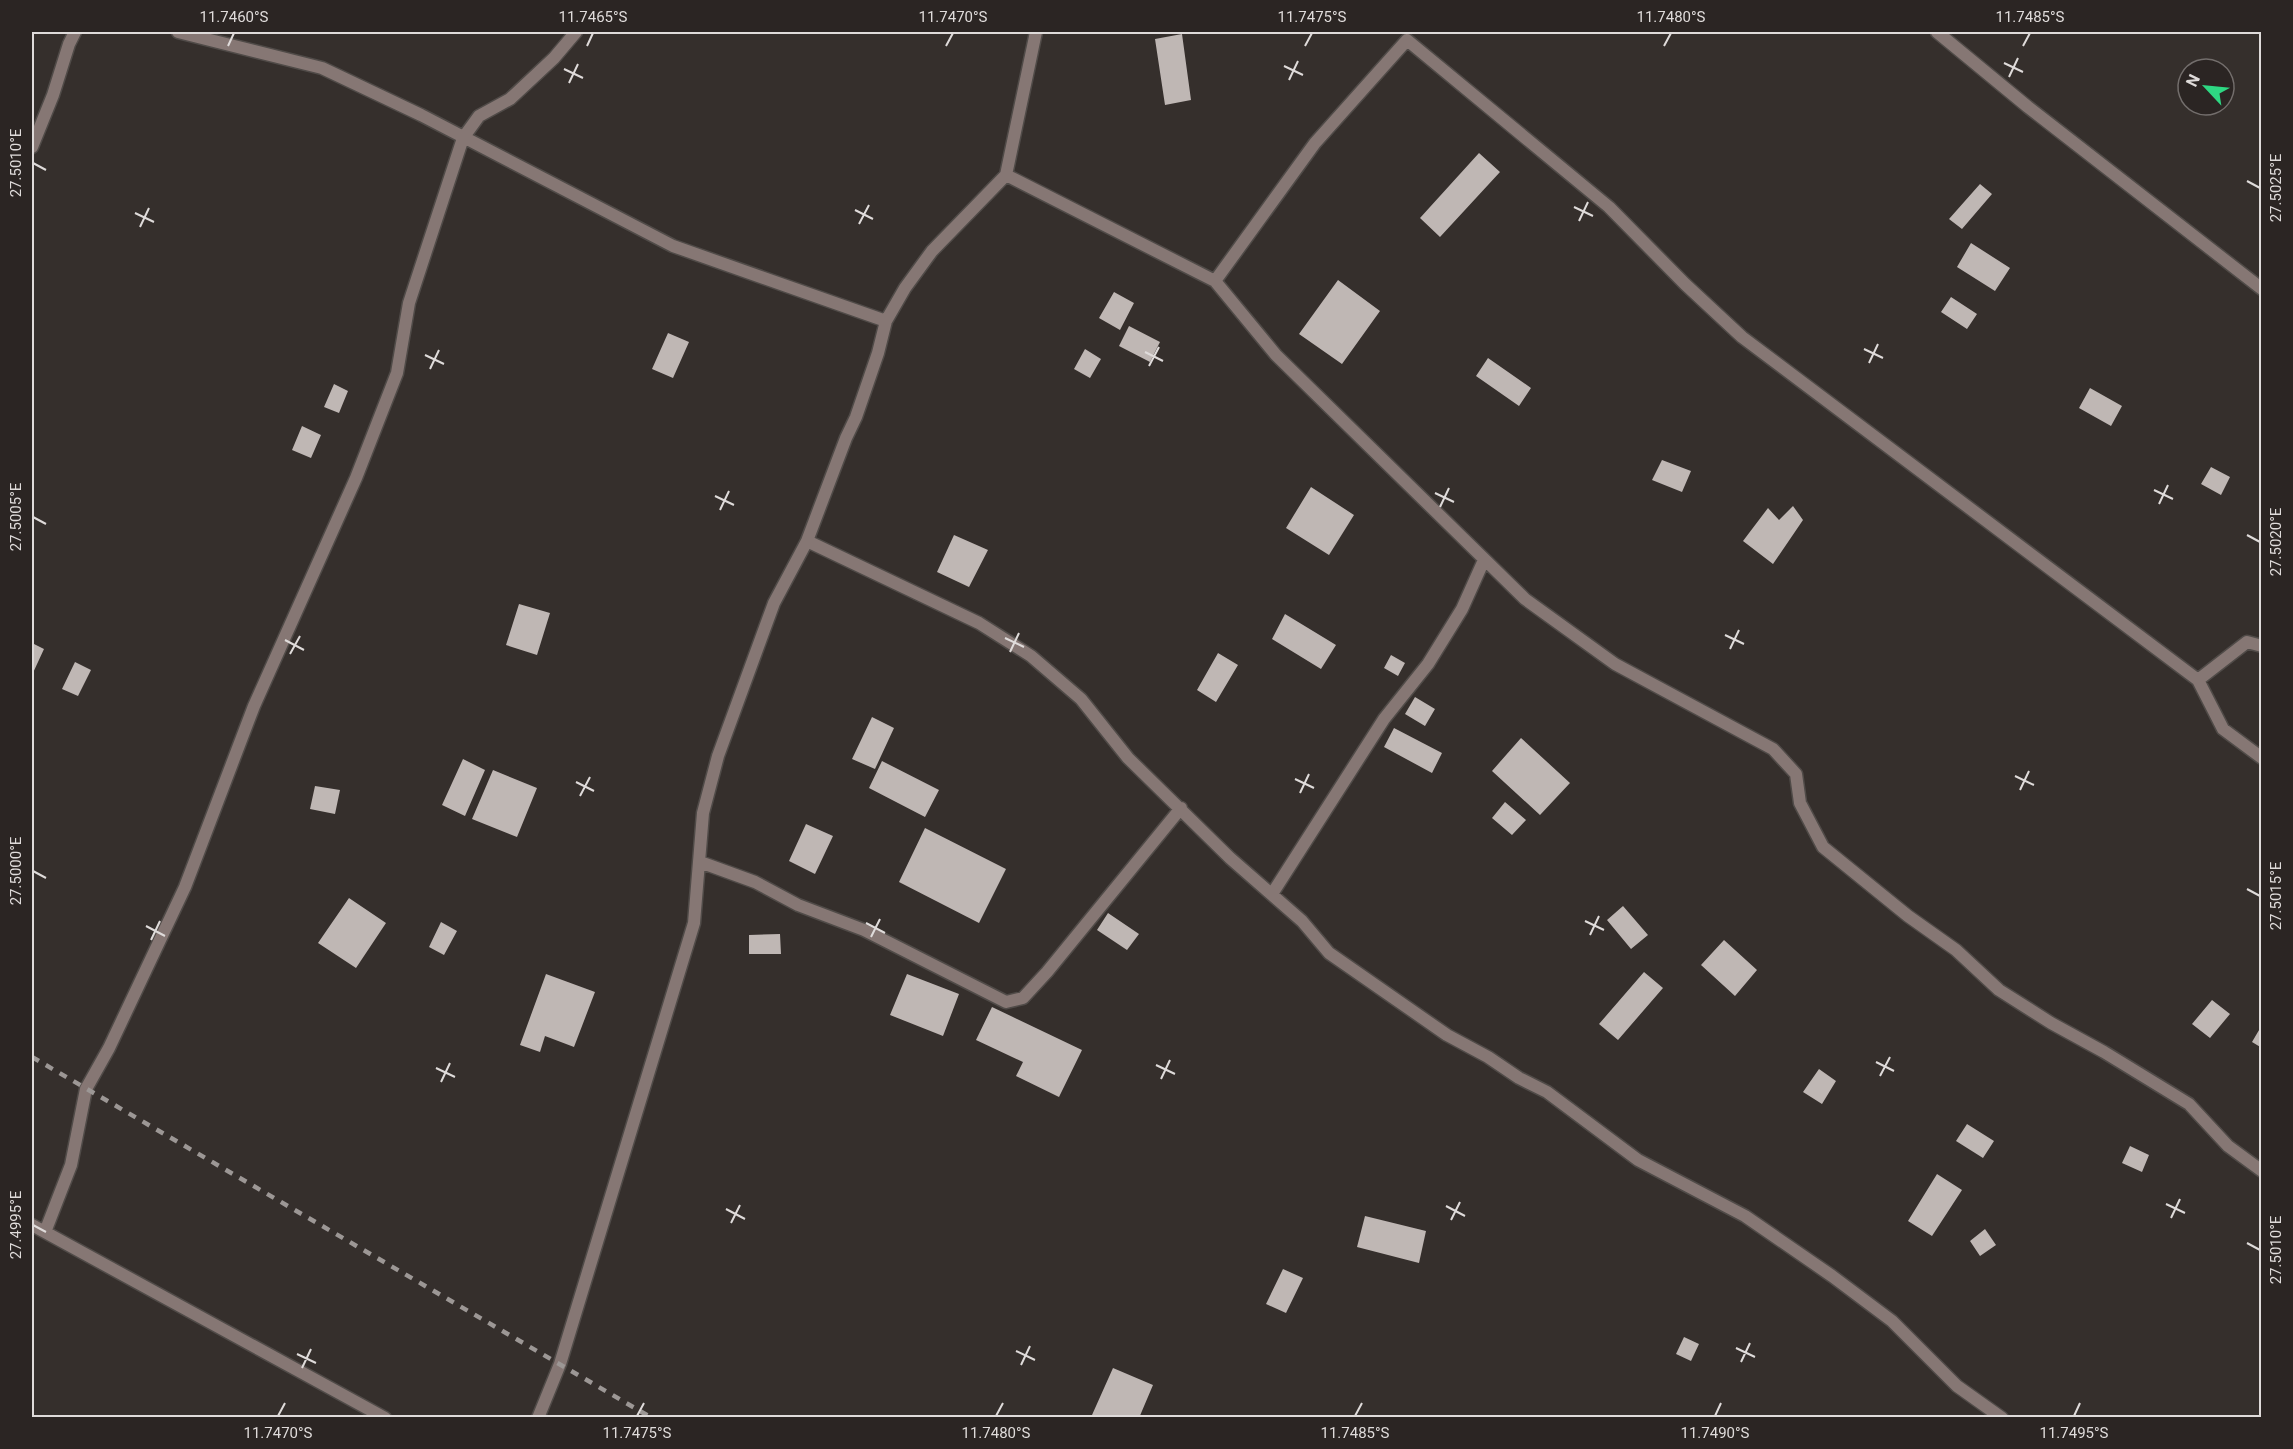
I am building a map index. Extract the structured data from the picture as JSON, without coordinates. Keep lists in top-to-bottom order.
{
  "north": "top left",
  "coordinates": [
    "11.7460°S",
    "11.7465°S",
    "11.7470°S",
    "11.7475°S",
    "11.7480°S",
    "11.7485°S",
    "27.5010°E",
    "27.5025°E",
    "27.5005°E",
    "27.5020°E",
    "27.5000°E",
    "27.5015°E",
    "27.4995°E",
    "11.7490°S",
    "11.7495°S"
  ]
}
